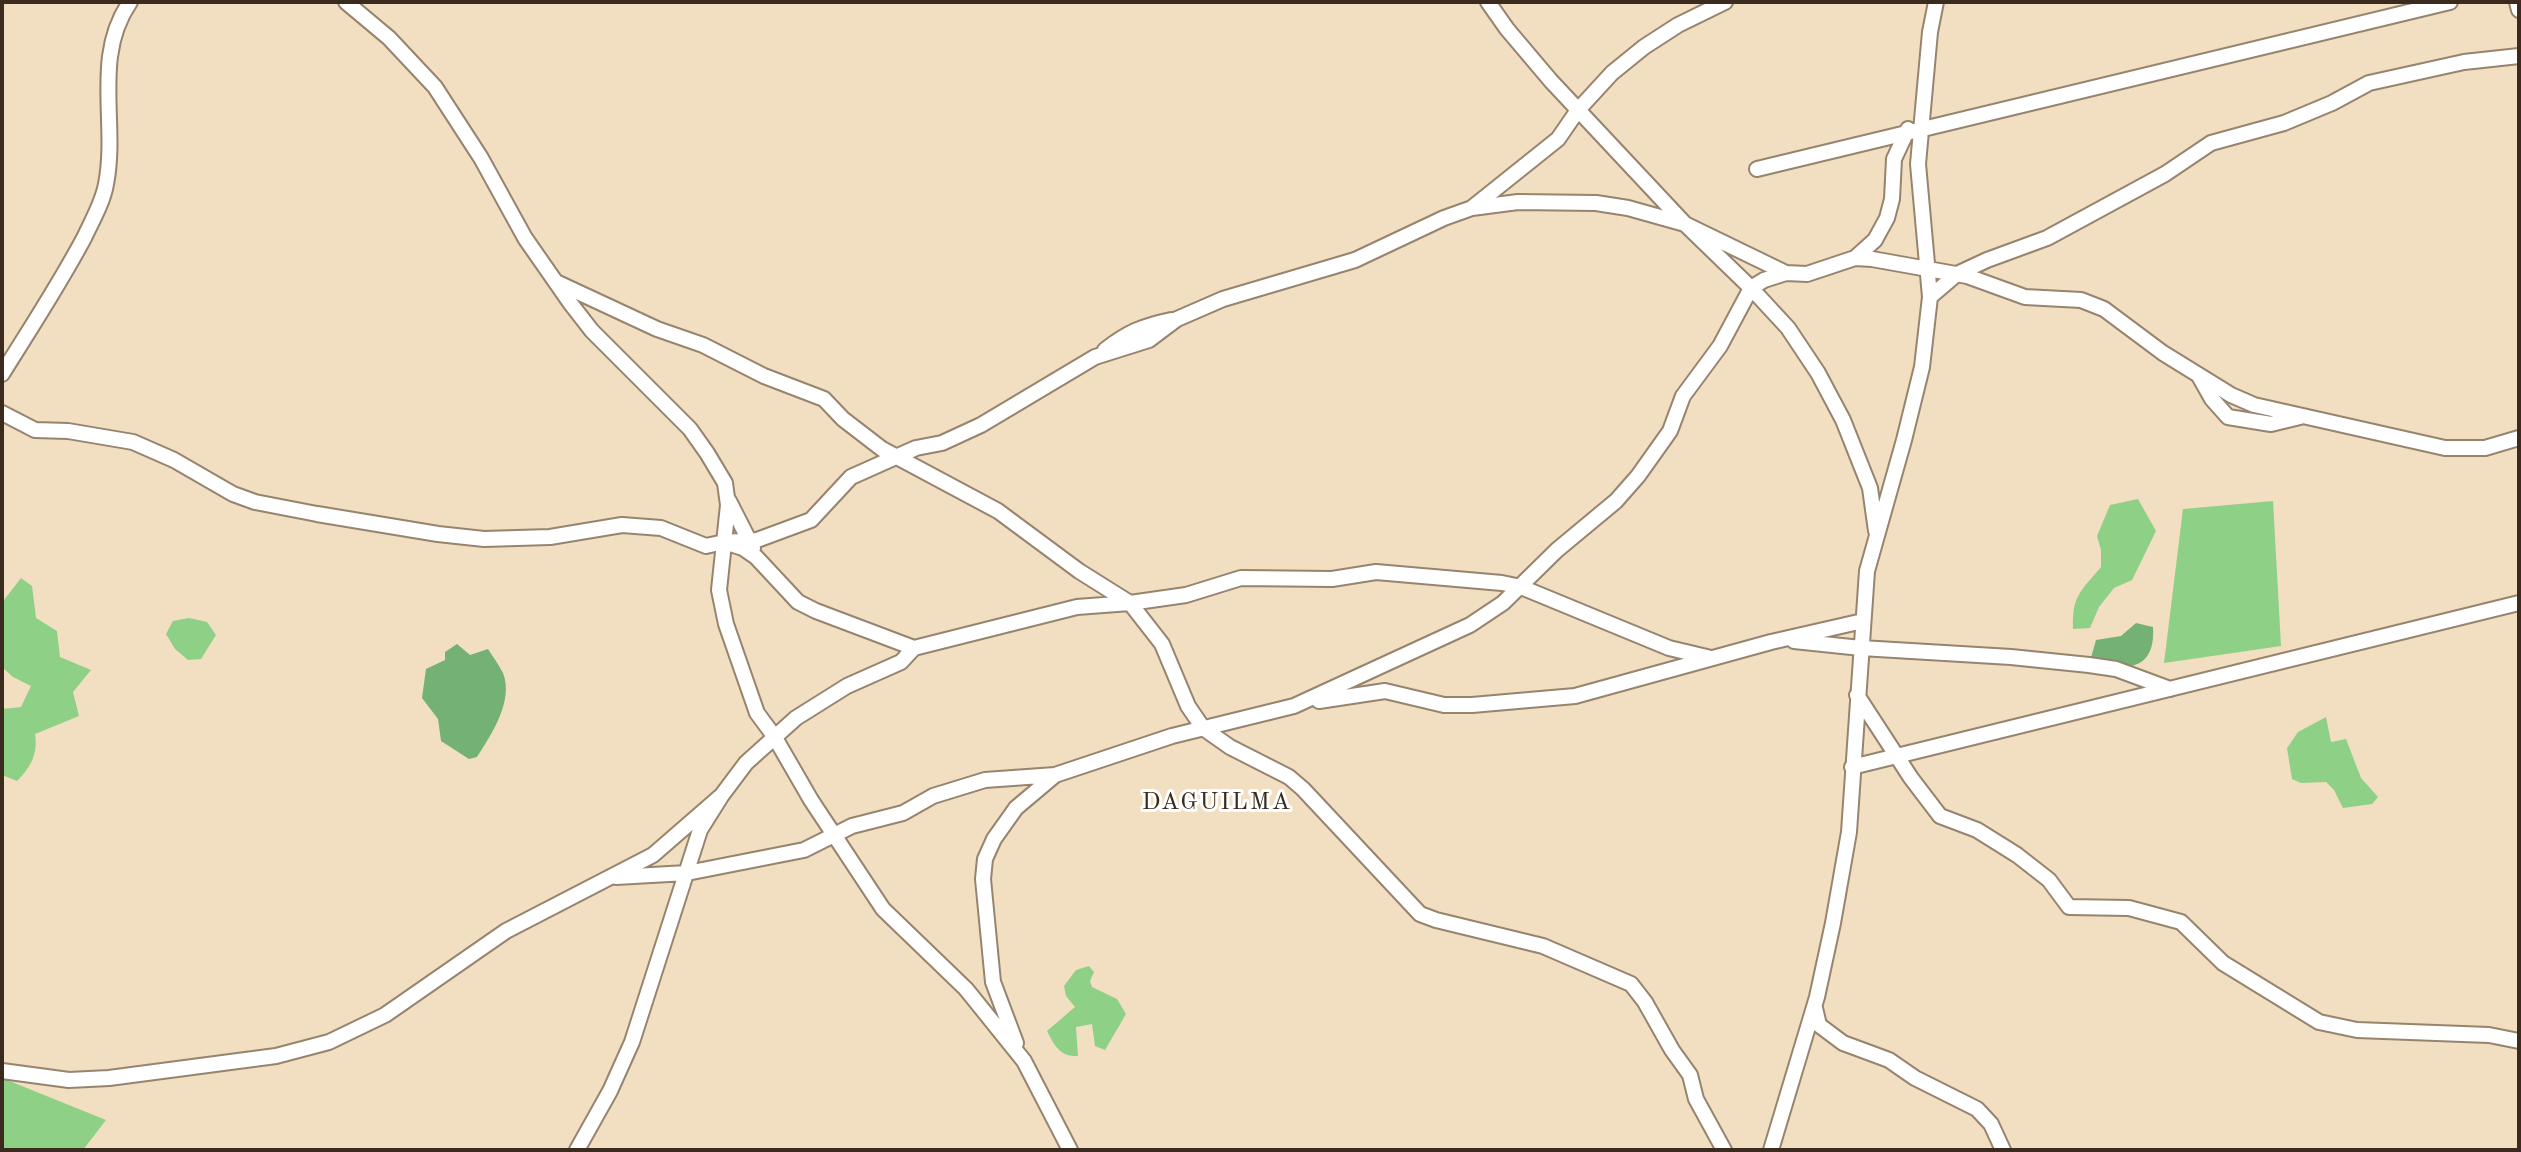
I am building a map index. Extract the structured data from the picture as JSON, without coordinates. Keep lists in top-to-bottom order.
{
  "districts": ["DAGUILMA"]
}
